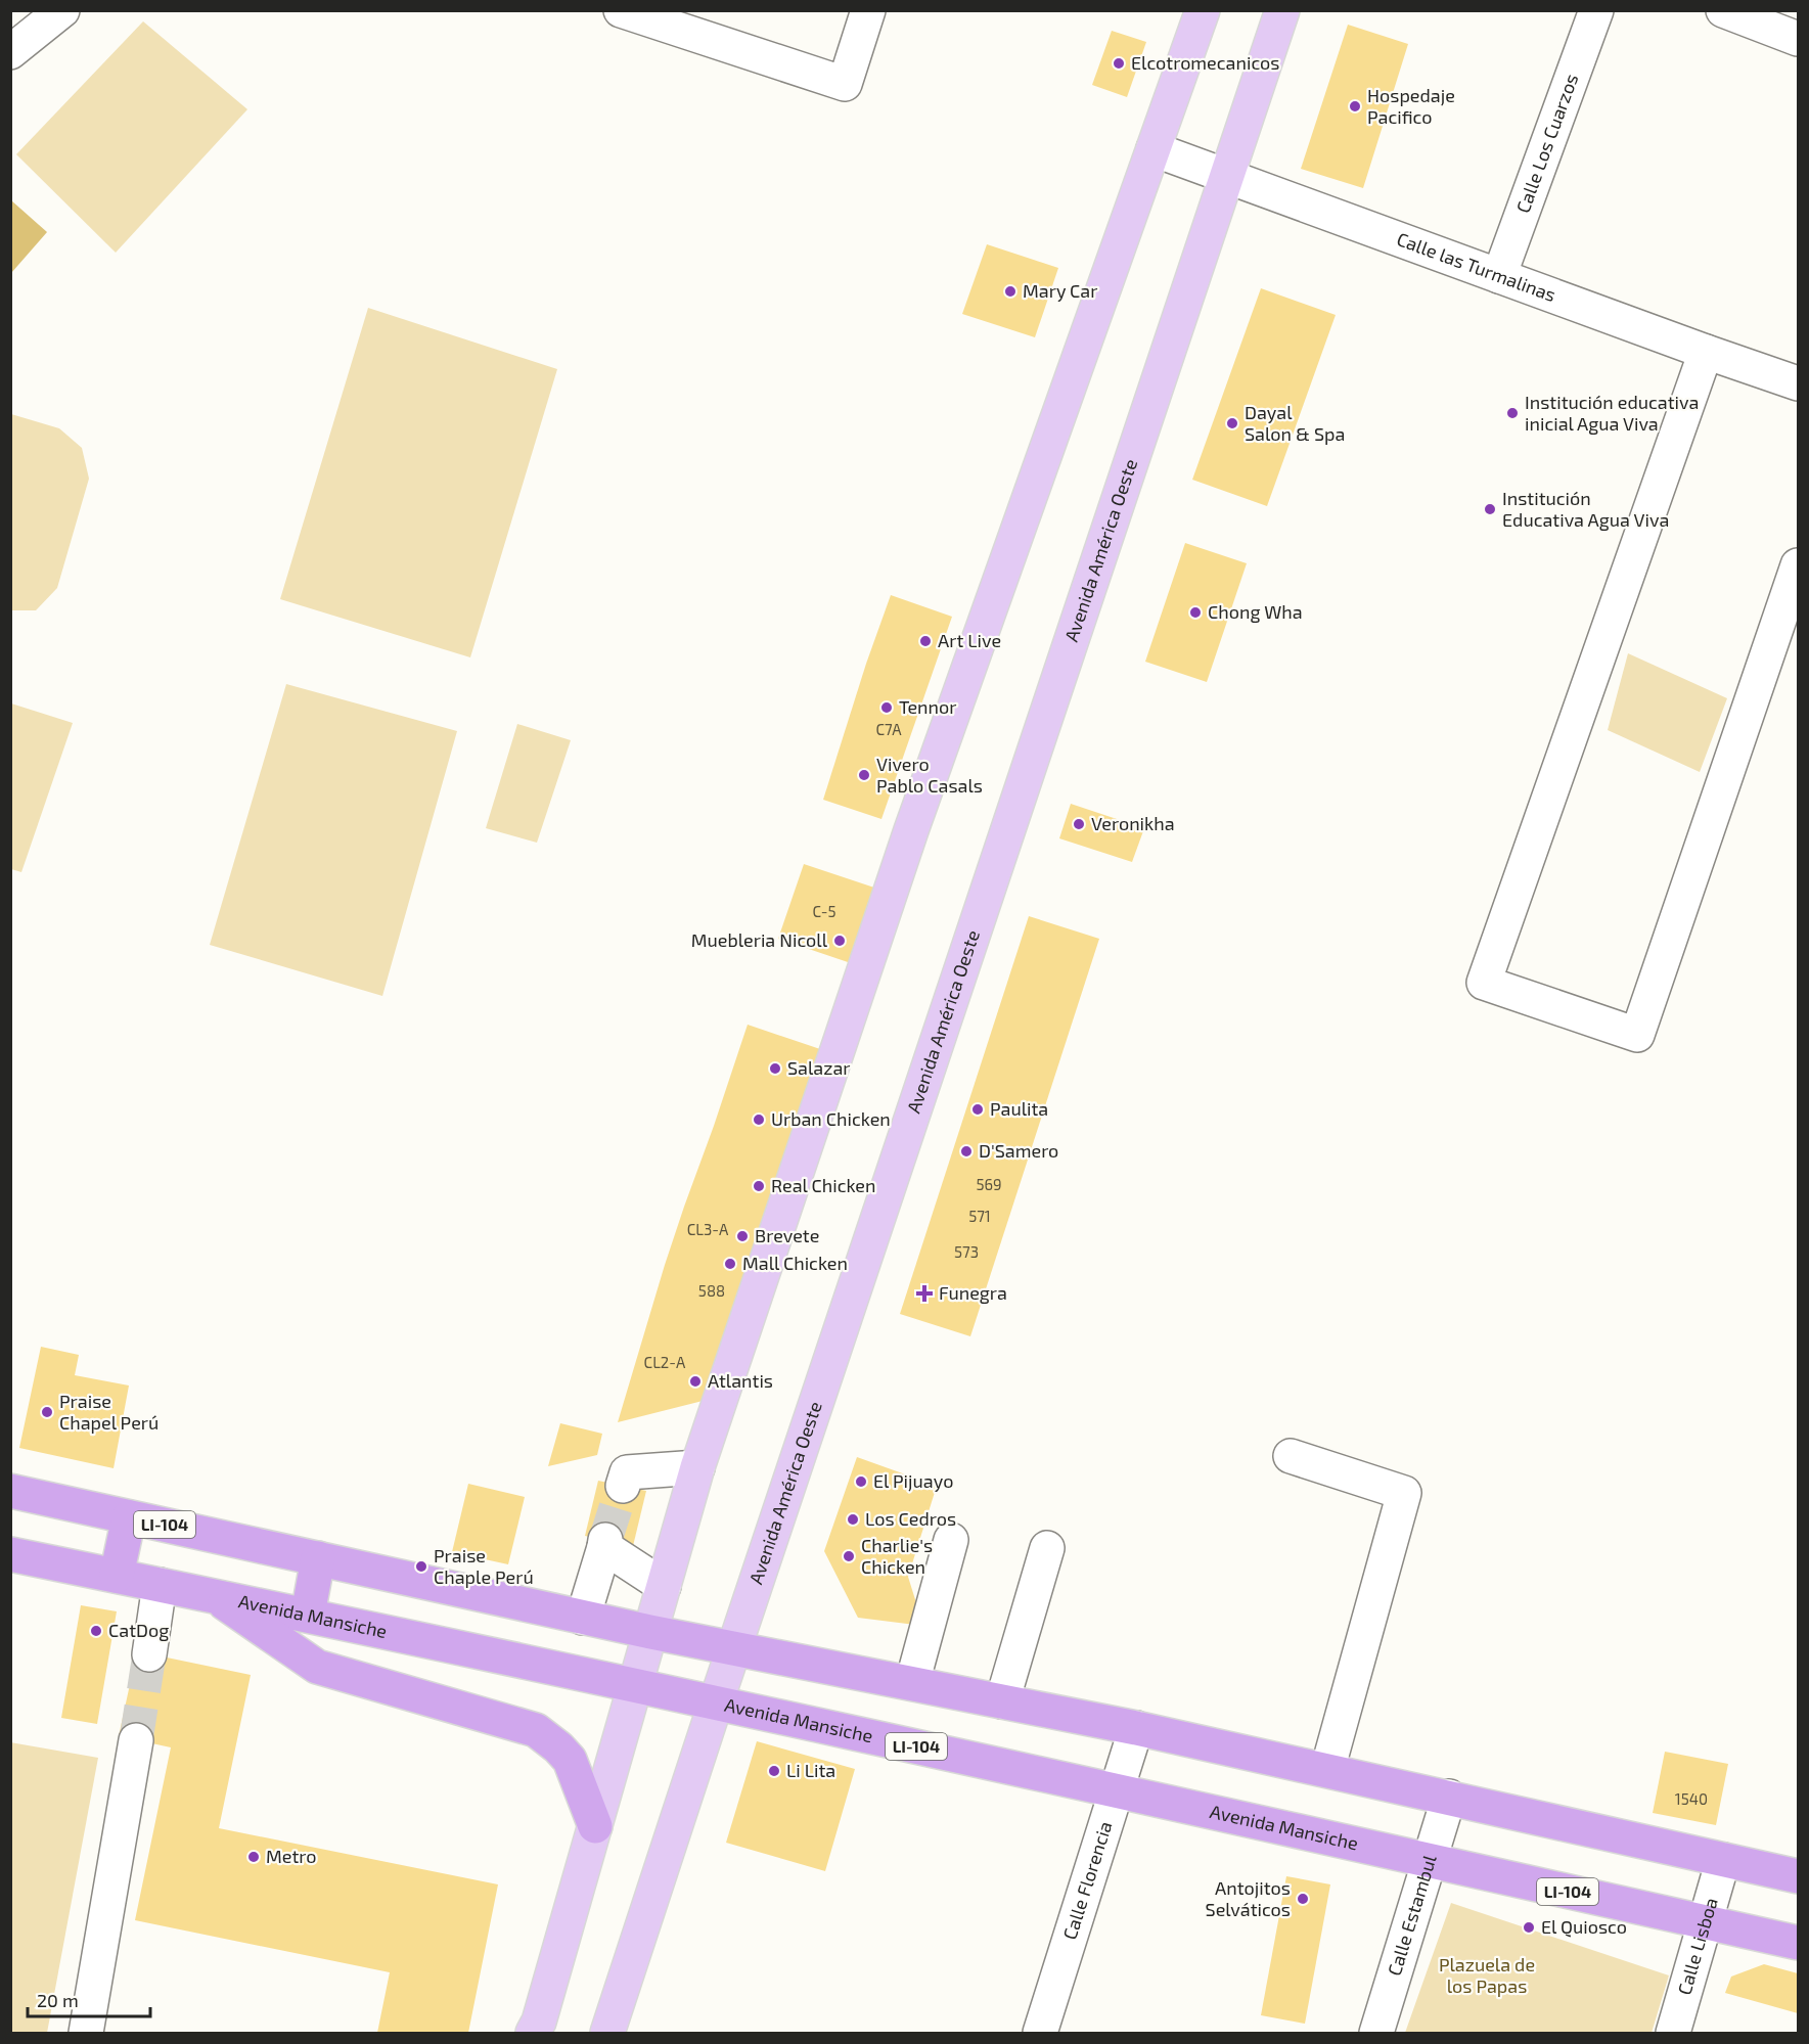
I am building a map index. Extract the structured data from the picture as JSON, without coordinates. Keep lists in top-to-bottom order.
{
  "streets": {
    "highway": ["LI-104", "Avenida Mansiche"],
    "main road": ["Avenida América Oeste"],
    "street": [
      "Calle Los Cuarzos",
      "Calle las Turmalinas",
      "Calle Florencia",
      "Calle Estambul",
      "Calle Lisboa"
    ]
  },
  "crossings": [
    ["Calle Los Cuarzos", "Calle las Turmalinas"],
    ["Calle las Turmalinas", "Avenida América Oeste"],
    ["Avenida América Oeste", "LI-104"],
    ["Avenida América Oeste", "Avenida Mansiche"],
    ["LI-104", "Calle Florencia"],
    ["LI-104", "Calle Estambul"],
    ["LI-104", "Calle Lisboa"],
    ["Avenida Mansiche", "Calle Florencia"],
    ["Avenida Mansiche", "Calle Estambul"],
    ["Avenida Mansiche", "Calle Lisboa"]
  ],
  "parks": ["Plazuela de los Papas"],
  "places": {
    "other": [
      "Elcotromecanicos",
      "Hospedaje Pacifico",
      "Mary Car",
      "Institución educativa inicial Agua Viva",
      "Dayal Salon & Spa",
      "Institución Educativa Agua Viva",
      "Chong Wha",
      "Art Live",
      "Tennor",
      "Vivero Pablo Casals",
      "Veronikha",
      "Muebleria Nicoll",
      "Salazar",
      "Paulita",
      "Urban Chicken",
      "D'Samero",
      "Real Chicken",
      "Brevete",
      "Mall Chicken",
      "Atlantis",
      "Praise Chapel Perú",
      "El Pijuayo",
      "Los Cedros",
      "Charlie's Chicken",
      "Praise Chaple Perú",
      "CatDog",
      "Li Lita",
      "Metro",
      "Antojitos Selváticos",
      "El Quiosco"
    ],
    "health": ["Funegra"]
  },
  "house_numbers": [
    "C7A",
    "C-5",
    "569",
    "571",
    "CL3-A",
    "573",
    "588",
    "CL2-A",
    "1540"
  ],
  "scale_bar": "20 m"
}
